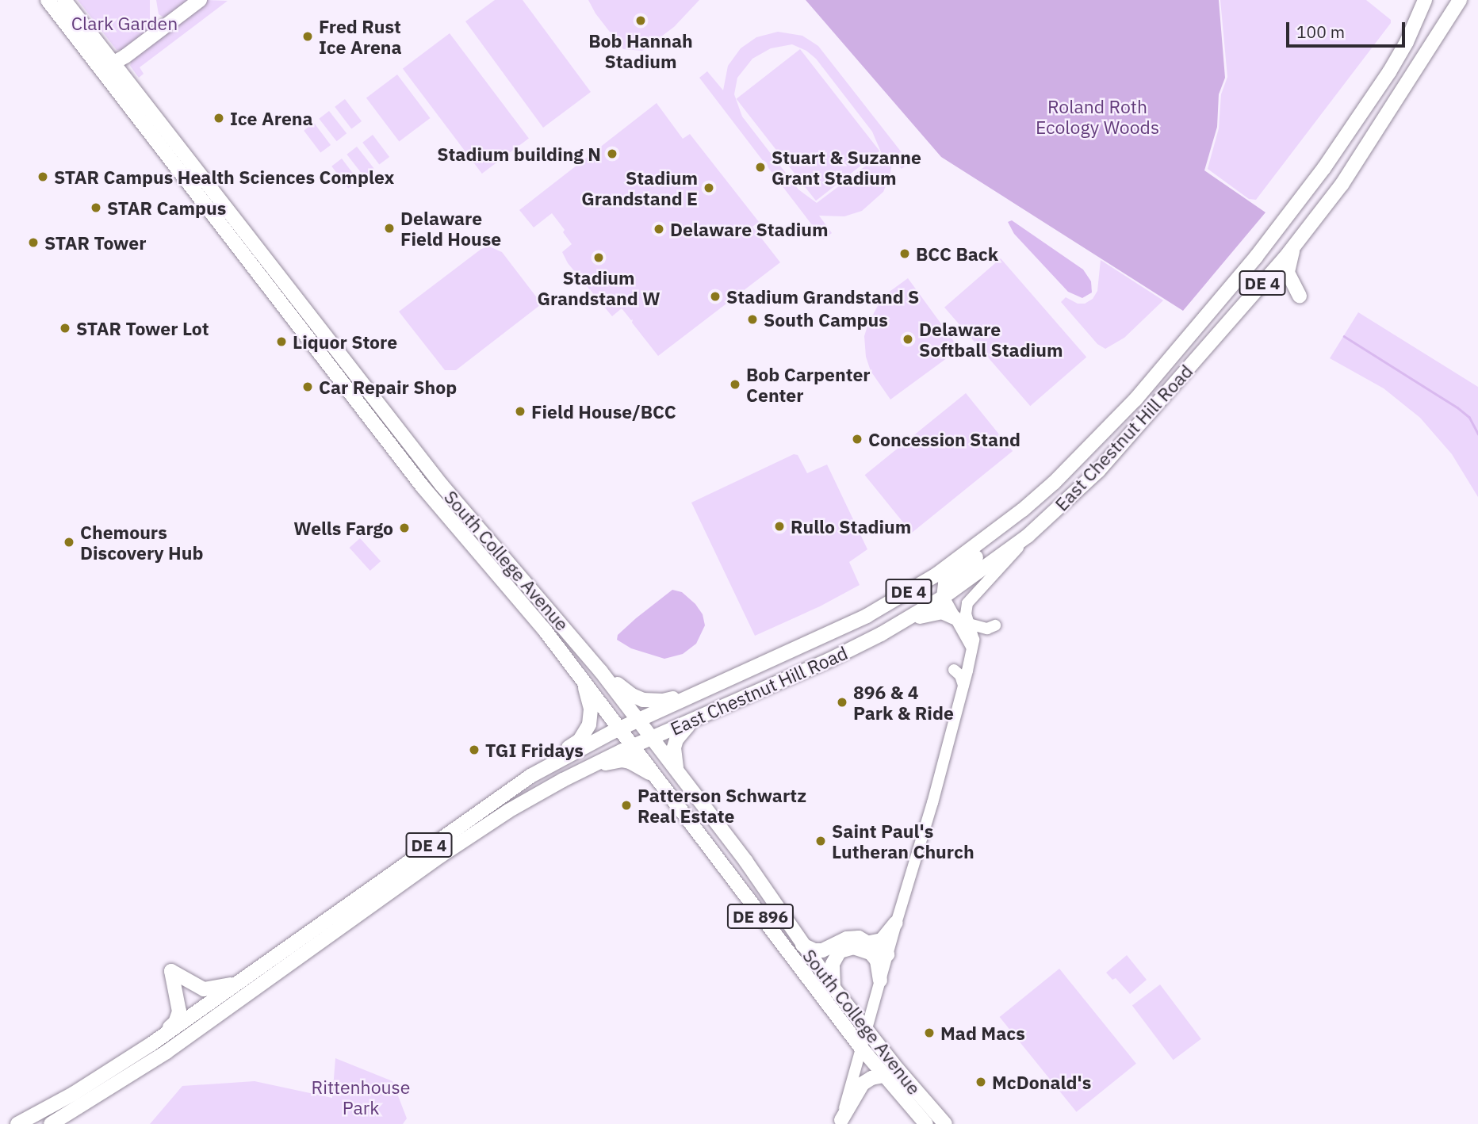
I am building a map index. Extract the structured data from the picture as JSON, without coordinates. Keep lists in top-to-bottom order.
{
  "streets": {
    "main road": [
      "DE 4",
      "East Chestnut Hill Road",
      "South College Avenue",
      "DE 896"
    ]
  },
  "crossings": [
    ["DE 4", "East Chestnut Hill Road"],
    ["DE 4", "South College Avenue"],
    ["DE 4", "DE 896"],
    ["East Chestnut Hill Road", "South College Avenue"],
    ["South College Avenue", "DE 896"]
  ],
  "parks": ["Clark Garden", "Roland Roth Ecology Woods", "Rittenhouse Park"],
  "places": [
    "Bob Hannah Stadium",
    "Fred Rust Ice Arena",
    "Ice Arena",
    "Stadium building N",
    "Stuart & Suzanne Grant Stadium",
    "STAR Campus Health Sciences Complex",
    "Stadium Grandstand E",
    "STAR Campus",
    "Delaware Field House",
    "Delaware Stadium",
    "STAR Tower",
    "BCC Back",
    "Stadium Grandstand W",
    "Stadium Grandstand S",
    "South Campus",
    "STAR Tower Lot",
    "Delaware Softball Stadium",
    "Liquor Store",
    "Bob Carpenter Center",
    "Car Repair Shop",
    "Field House/BCC",
    "Concession Stand",
    "Rullo Stadium",
    "Wells Fargo",
    "Chemours Discovery Hub",
    "896 & 4 Park & Ride",
    "TGI Fridays",
    "Patterson Schwartz Real Estate",
    "Saint Paul's Lutheran Church",
    "Mad Macs",
    "McDonald's"
  ],
  "scale_bar": "100 m"
}
